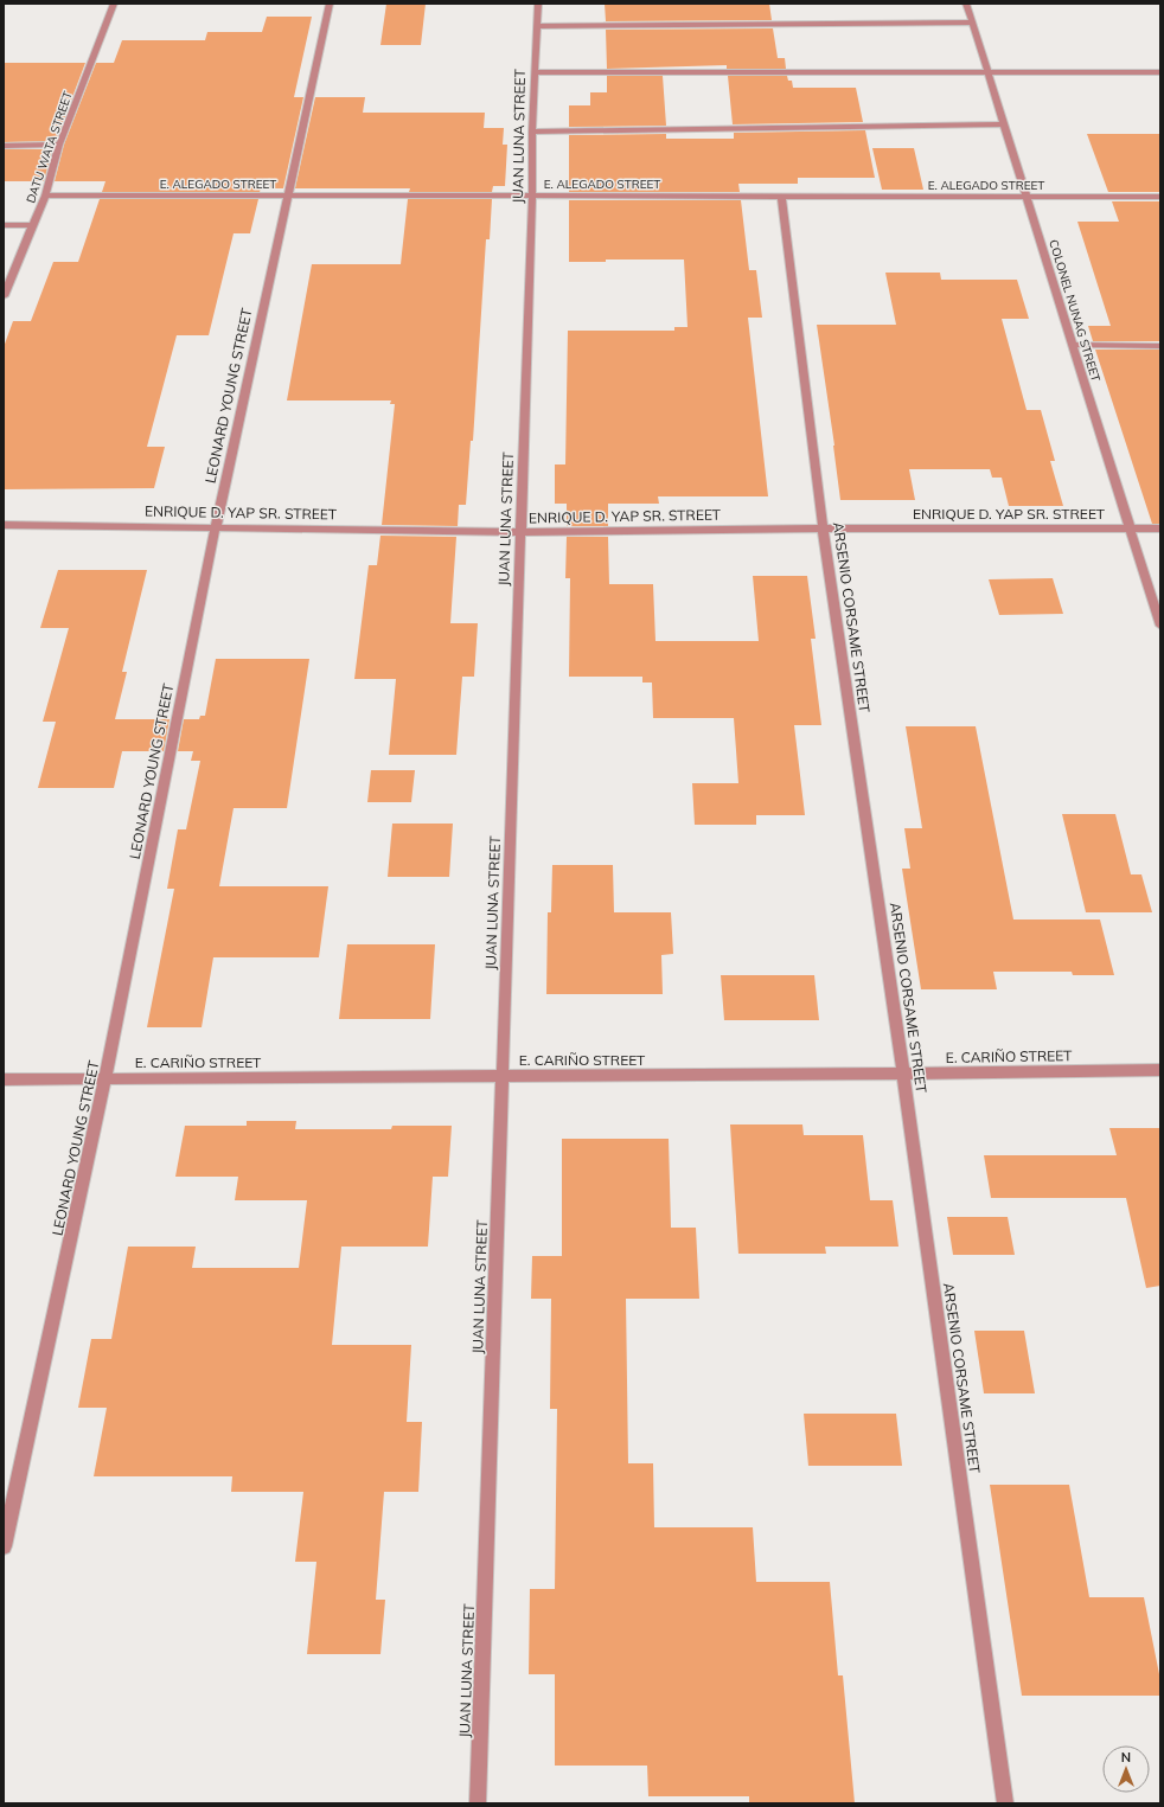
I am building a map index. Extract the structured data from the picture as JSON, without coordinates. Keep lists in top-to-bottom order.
{
  "streets": {
    "street": [
      "JUAN LUNA STREET",
      "DATU WATA STREET",
      "E. ALEGADO STREET",
      "COLONEL NUNAG STREET",
      "LEONARD YOUNG STREET",
      "ENRIQUE D. YAP SR. STREET",
      "ARSENIO CORSAME STREET",
      "E. CARIÑO STREET"
    ]
  },
  "crossings": [
    ["JUAN LUNA STREET", "E. ALEGADO STREET"],
    ["JUAN LUNA STREET", "ENRIQUE D. YAP SR. STREET"],
    ["JUAN LUNA STREET", "E. CARIÑO STREET"],
    ["DATU WATA STREET", "E. ALEGADO STREET"],
    ["E. ALEGADO STREET", "COLONEL NUNAG STREET"],
    ["E. ALEGADO STREET", "LEONARD YOUNG STREET"],
    ["E. ALEGADO STREET", "ARSENIO CORSAME STREET"],
    ["COLONEL NUNAG STREET", "ENRIQUE D. YAP SR. STREET"],
    ["LEONARD YOUNG STREET", "ENRIQUE D. YAP SR. STREET"],
    ["LEONARD YOUNG STREET", "E. CARIÑO STREET"],
    ["ENRIQUE D. YAP SR. STREET", "ARSENIO CORSAME STREET"],
    ["ARSENIO CORSAME STREET", "E. CARIÑO STREET"]
  ],
  "north": "top"
}
